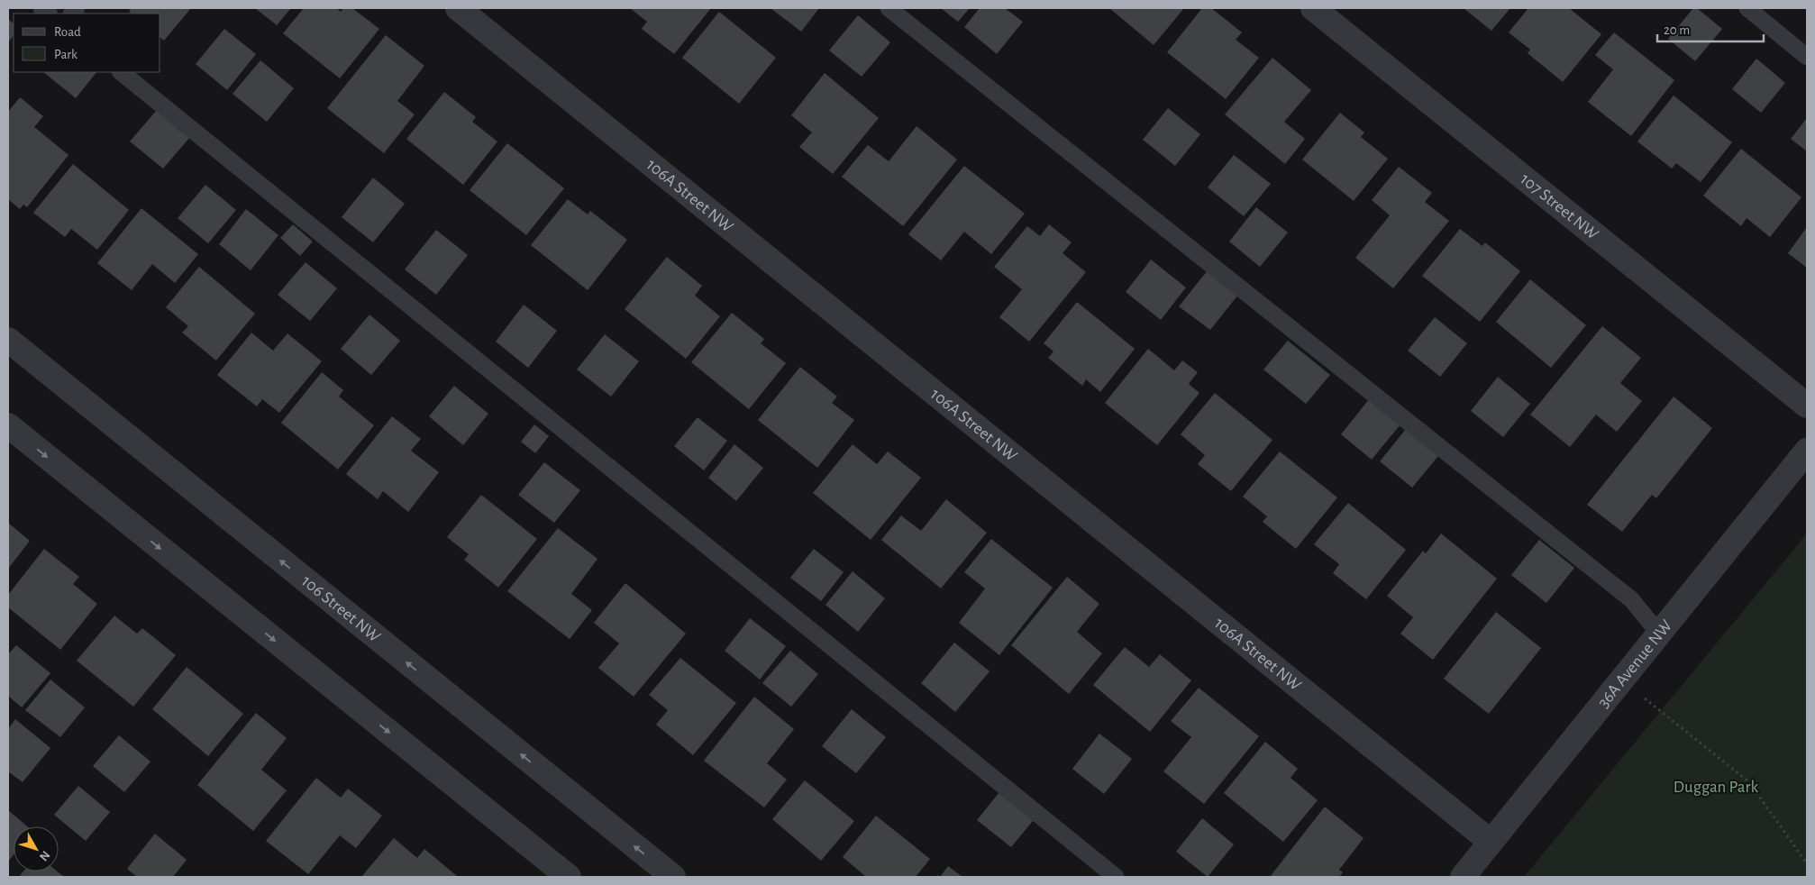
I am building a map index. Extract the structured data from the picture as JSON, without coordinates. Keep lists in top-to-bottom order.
{
  "streets": {
    "street": [
      "106A Street NW",
      "107 Street NW",
      "106 Street NW",
      "36A Avenue NW"
    ]
  },
  "crossings": [
    ["106A Street NW", "36A Avenue NW"]
  ],
  "parks": ["Duggan Park"],
  "legend": ["Road", "Park"],
  "scale_bar": "20 m",
  "north": "bottom right"
}
